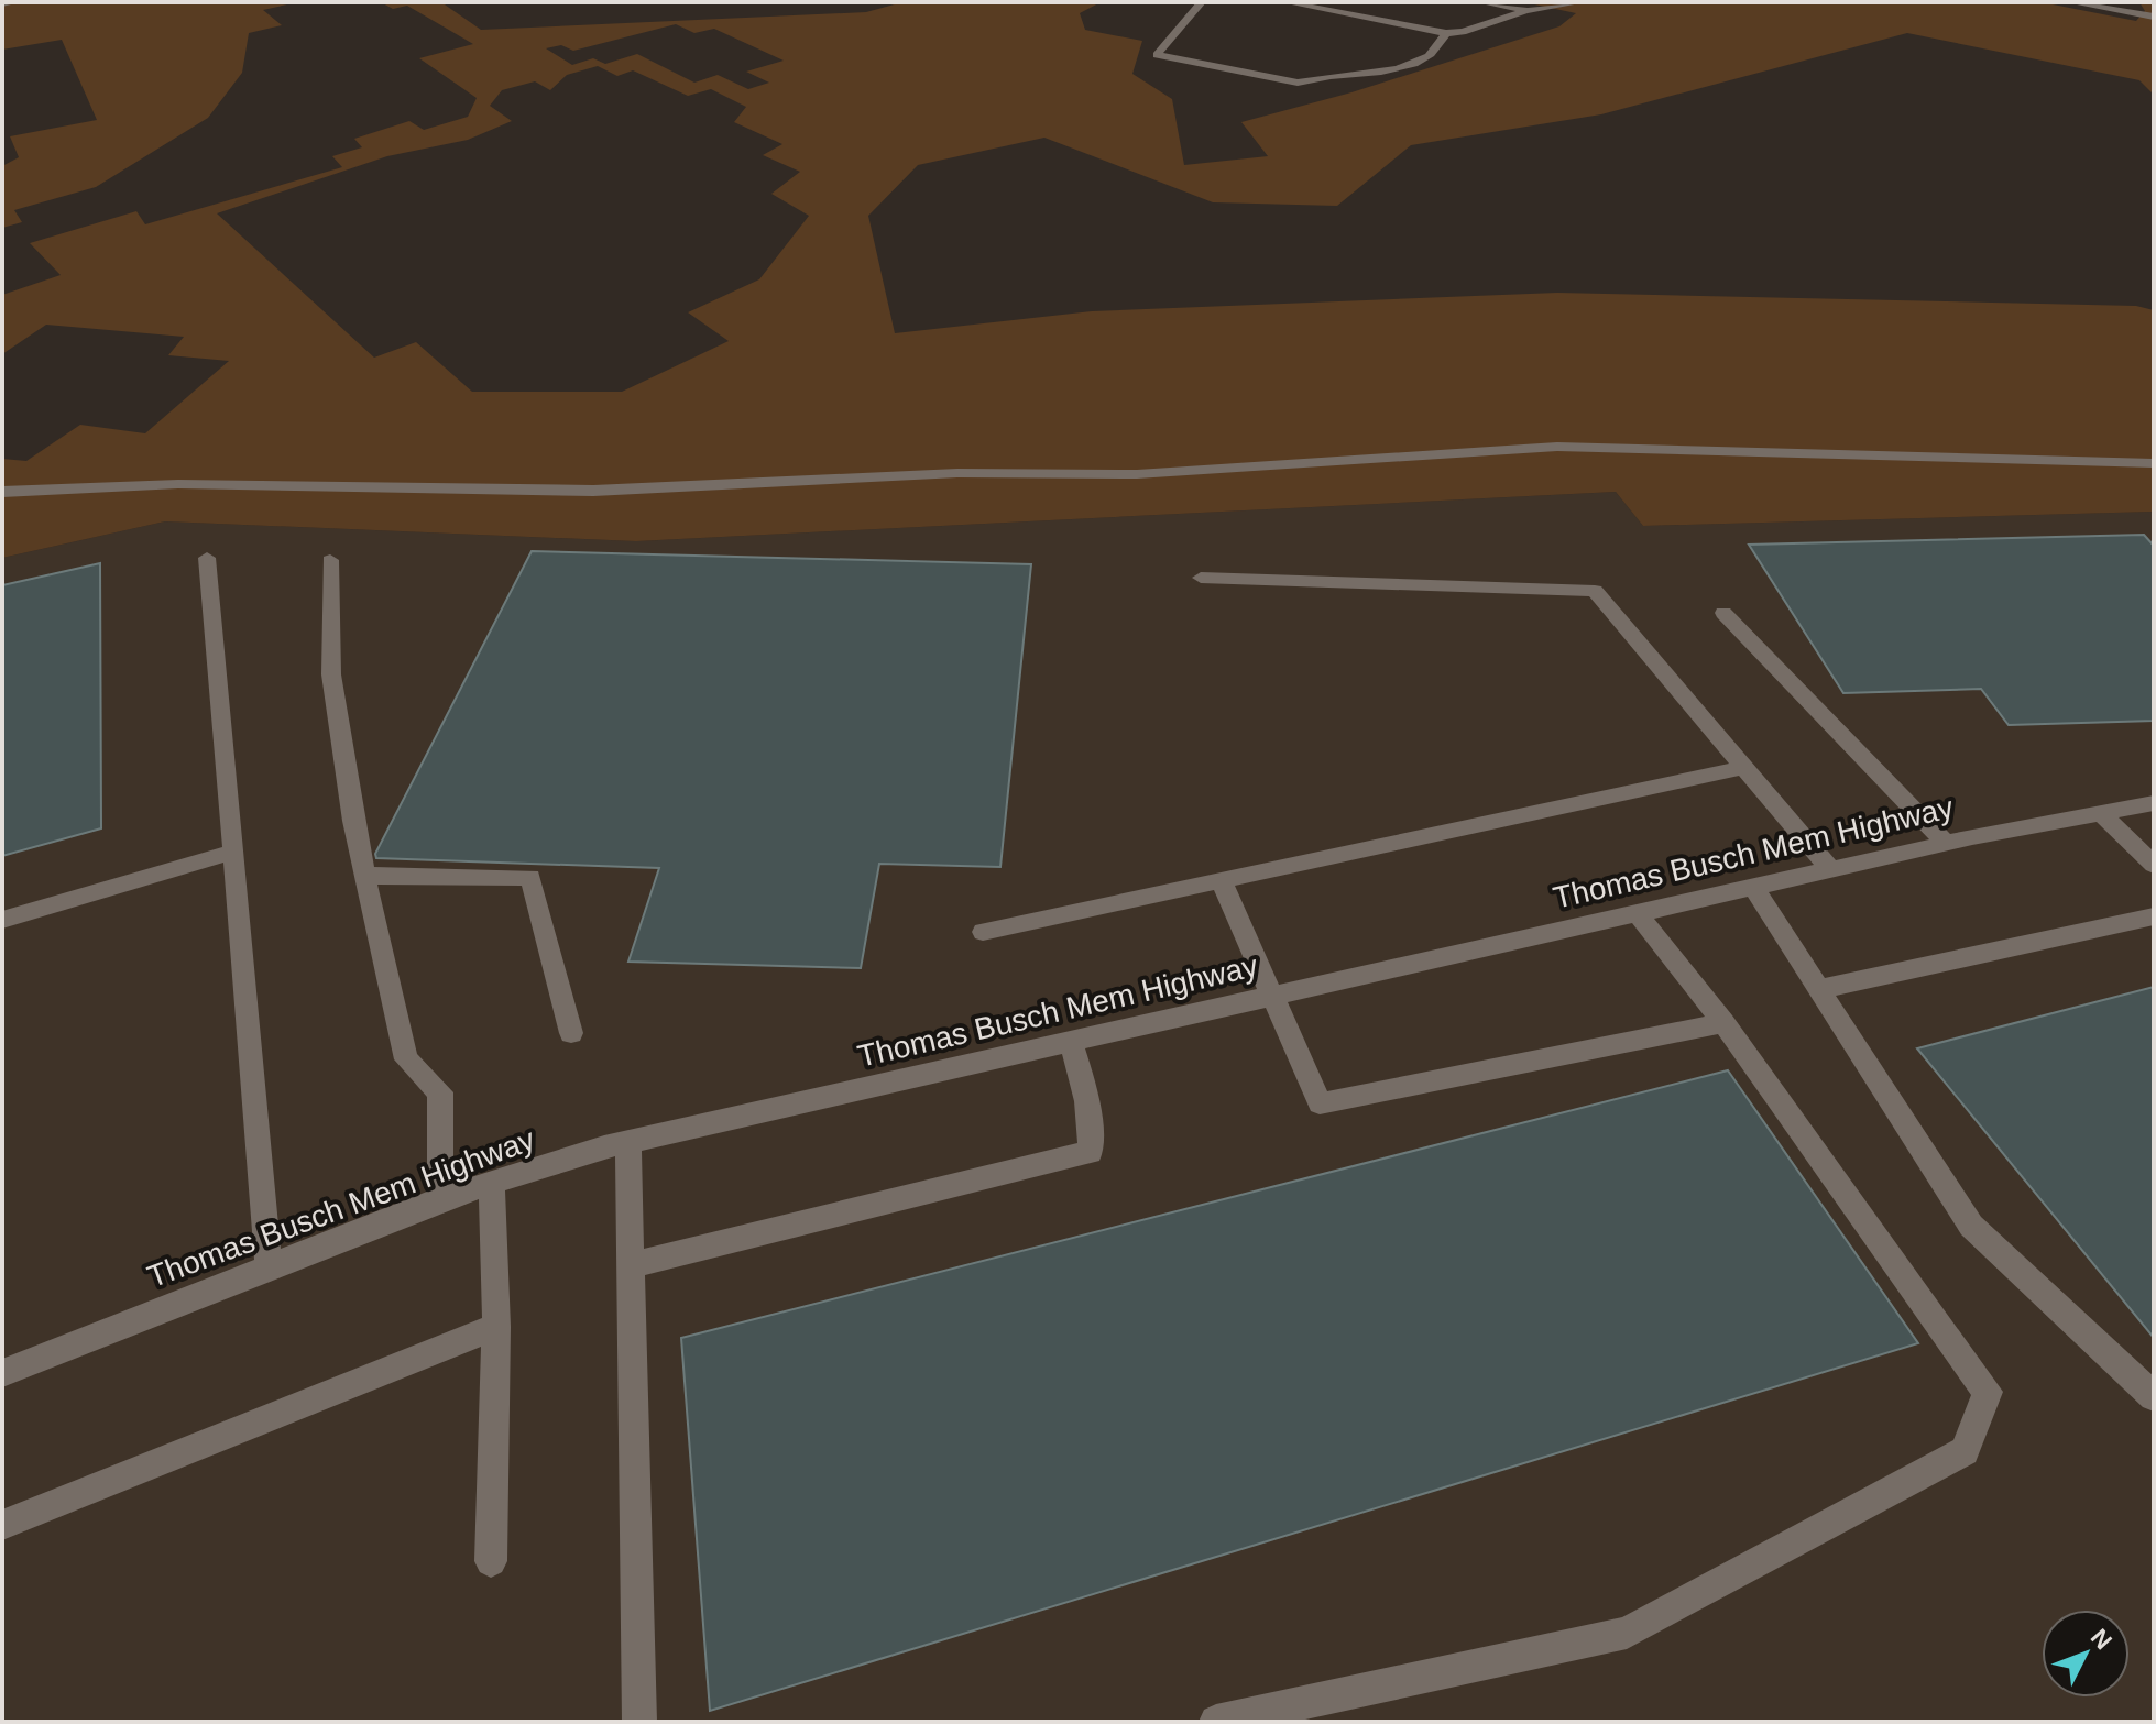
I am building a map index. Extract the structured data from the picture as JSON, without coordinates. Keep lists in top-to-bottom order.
{
  "streets": {
    "street": ["Thomas Busch Mem Highway"]
  },
  "north": "top right"
}
